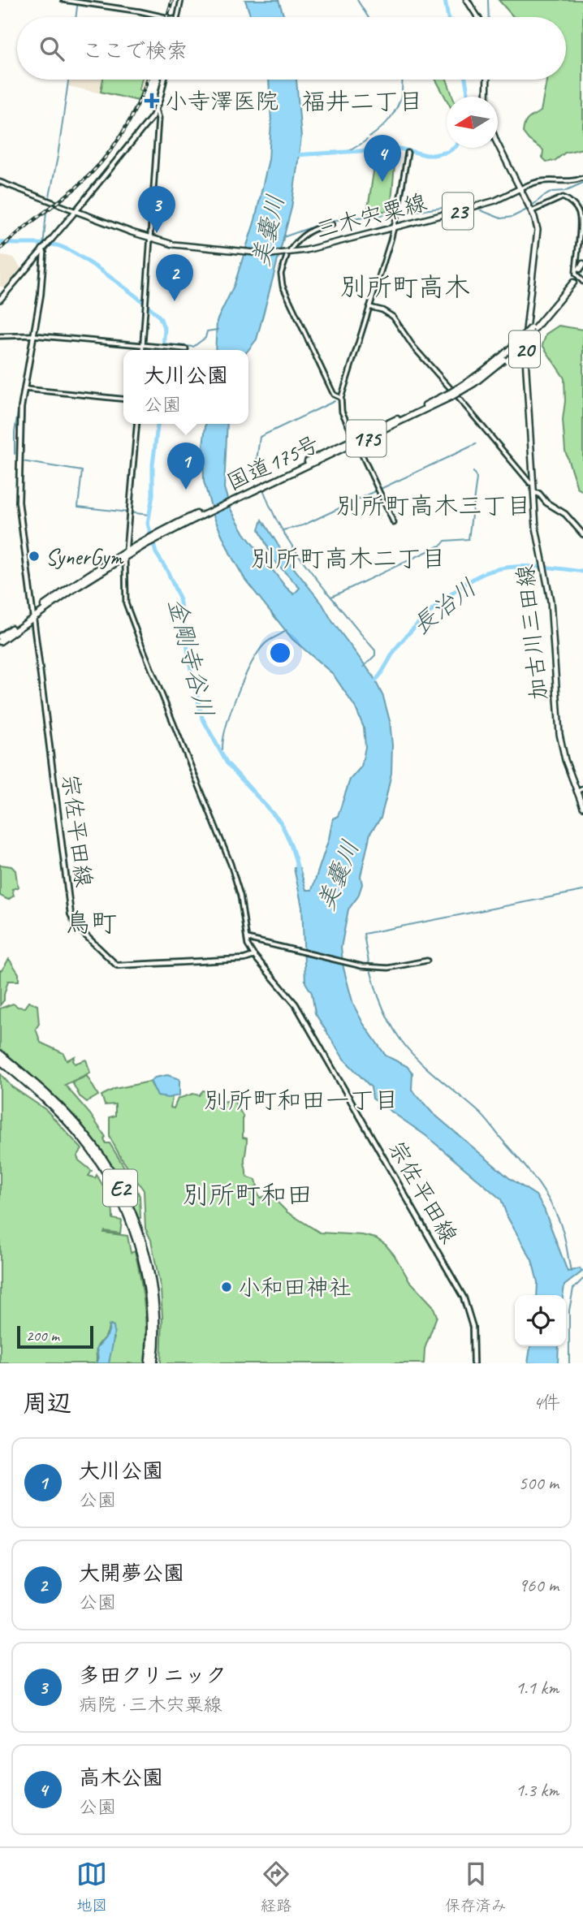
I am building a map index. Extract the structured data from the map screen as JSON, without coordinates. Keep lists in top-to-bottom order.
{
  "streets": {
    "highway": ["175", "国道175号", "E2"],
    "main road": [
      "23",
      "三木宍粟線",
      "20",
      "加古川三田線",
      "宗佐平田線"
    ]
  },
  "crossings": [
    ["三木宍粟線", "加古川三田線"],
    ["国道175号", "宗佐平田線"]
  ],
  "districts": [
    "福井二丁目",
    "別所町高木",
    "別所町高木三丁目",
    "別所町高木二丁目",
    "鳥町",
    "別所町和田一丁目",
    "別所町和田"
  ],
  "water": ["美嚢川", "長治川", "金剛寺谷川"],
  "places": {
    "health": ["小寺澤医院"],
    "other": ["SynerGym", "小和田神社"]
  },
  "scale_bar": "200 m",
  "north": "left",
  "page": {
    "search": "ここで検索",
    "pins": [
      "4",
      "3",
      "2",
      "1"
    ],
    "popup": ["大川公園", "公園"],
    "scale": "200 m",
    "heading": ["周辺", "4件"],
    "list": [
      {
        "mark": "1",
        "name": "大川公園",
        "note": "公園",
        "value": "500 m"
      },
      {
        "mark": "2",
        "name": "大開夢公園",
        "note": "公園",
        "value": "960 m"
      },
      {
        "mark": "3",
        "name": "多田クリニック",
        "note": "病院 · 三木宍粟線",
        "value": "1.1 km"
      },
      {
        "mark": "4",
        "name": "高木公園",
        "note": "公園",
        "value": "1.3 km"
      }
    ],
    "nav": ["地図", "経路", "保存済み"]
  }
}
